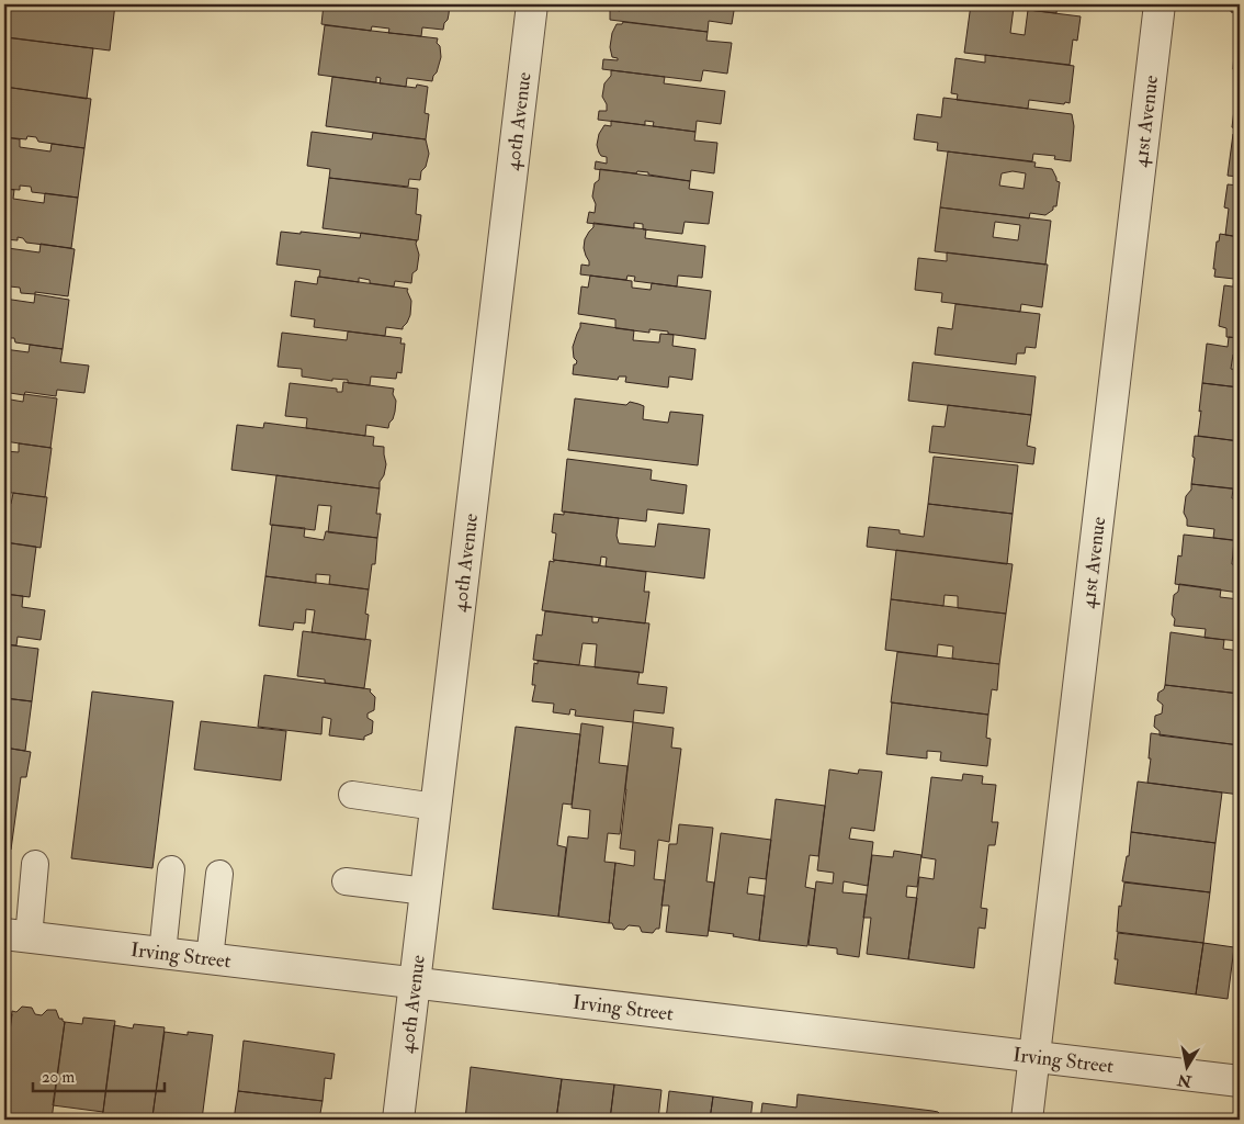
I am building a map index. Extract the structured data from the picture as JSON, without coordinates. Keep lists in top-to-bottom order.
{
  "streets": {
    "street": ["40th Avenue", "41st Avenue", "Irving Street"]
  },
  "crossings": [
    ["40th Avenue", "Irving Street"],
    ["41st Avenue", "Irving Street"]
  ],
  "scale_bar": "20 m",
  "north": "bottom"
}
